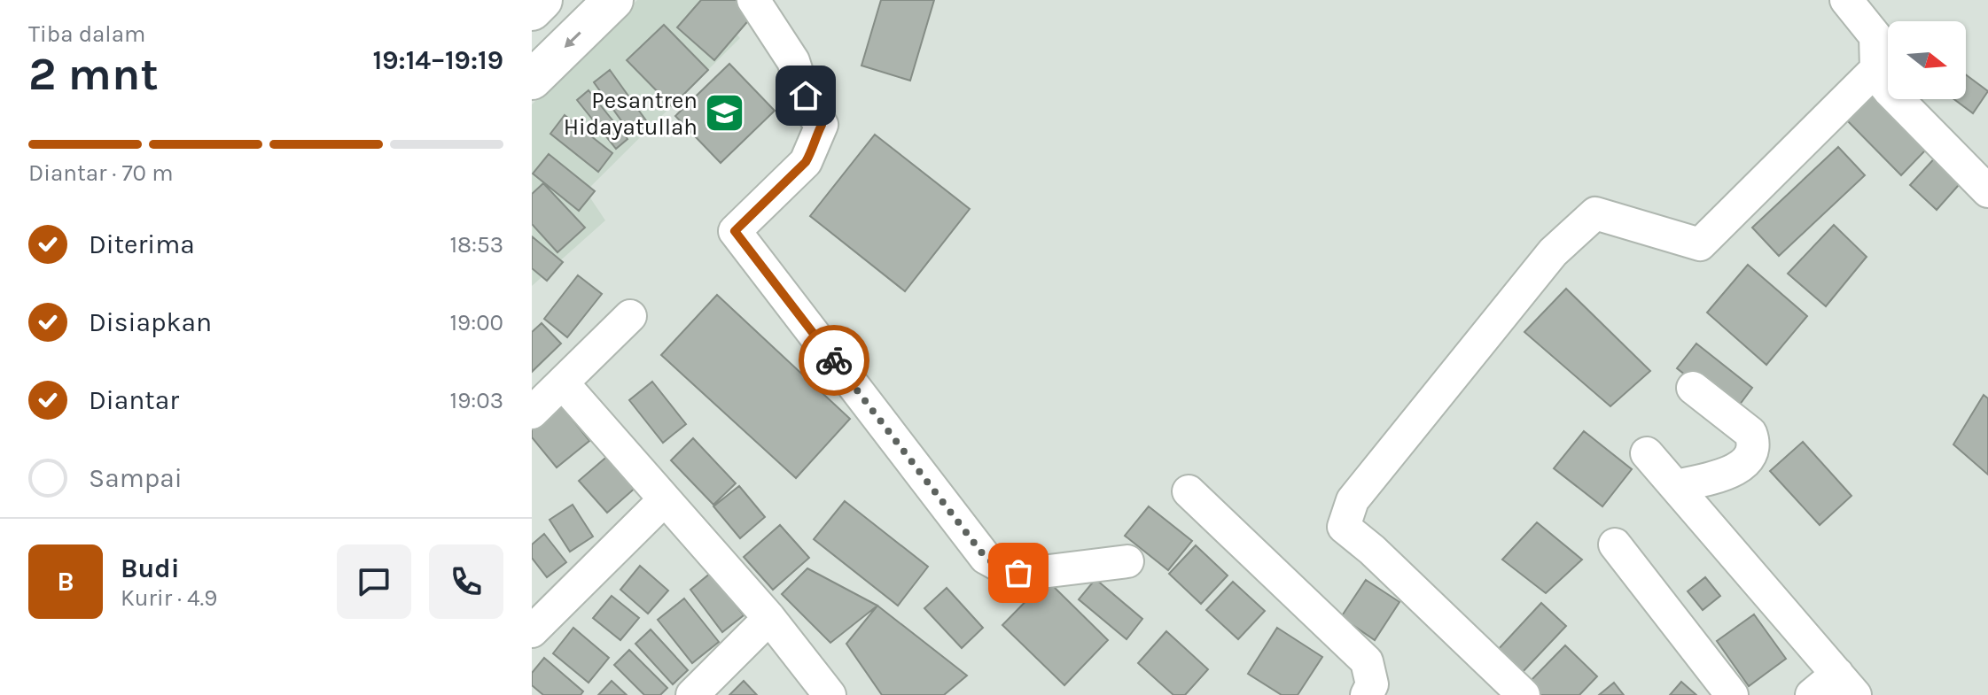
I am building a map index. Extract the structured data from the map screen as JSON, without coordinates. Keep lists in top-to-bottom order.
{
  "places": {
    "school or university": ["Pesantren Hidayatullah"]
  },
  "north": "right",
  "page": {
    "heading": ["2 mnt", "Tiba dalam", "19:14–19:19"],
    "panel": ["Budi", "Kurir · 4.9"],
    "bar": "Diantar · 70 m",
    "list": [
      ["Diterima", "18:53"],
      ["Disiapkan", "19:00"],
      ["Diantar", "19:03"],
      "Sampai"
    ],
    "round": "B"
  }
}
